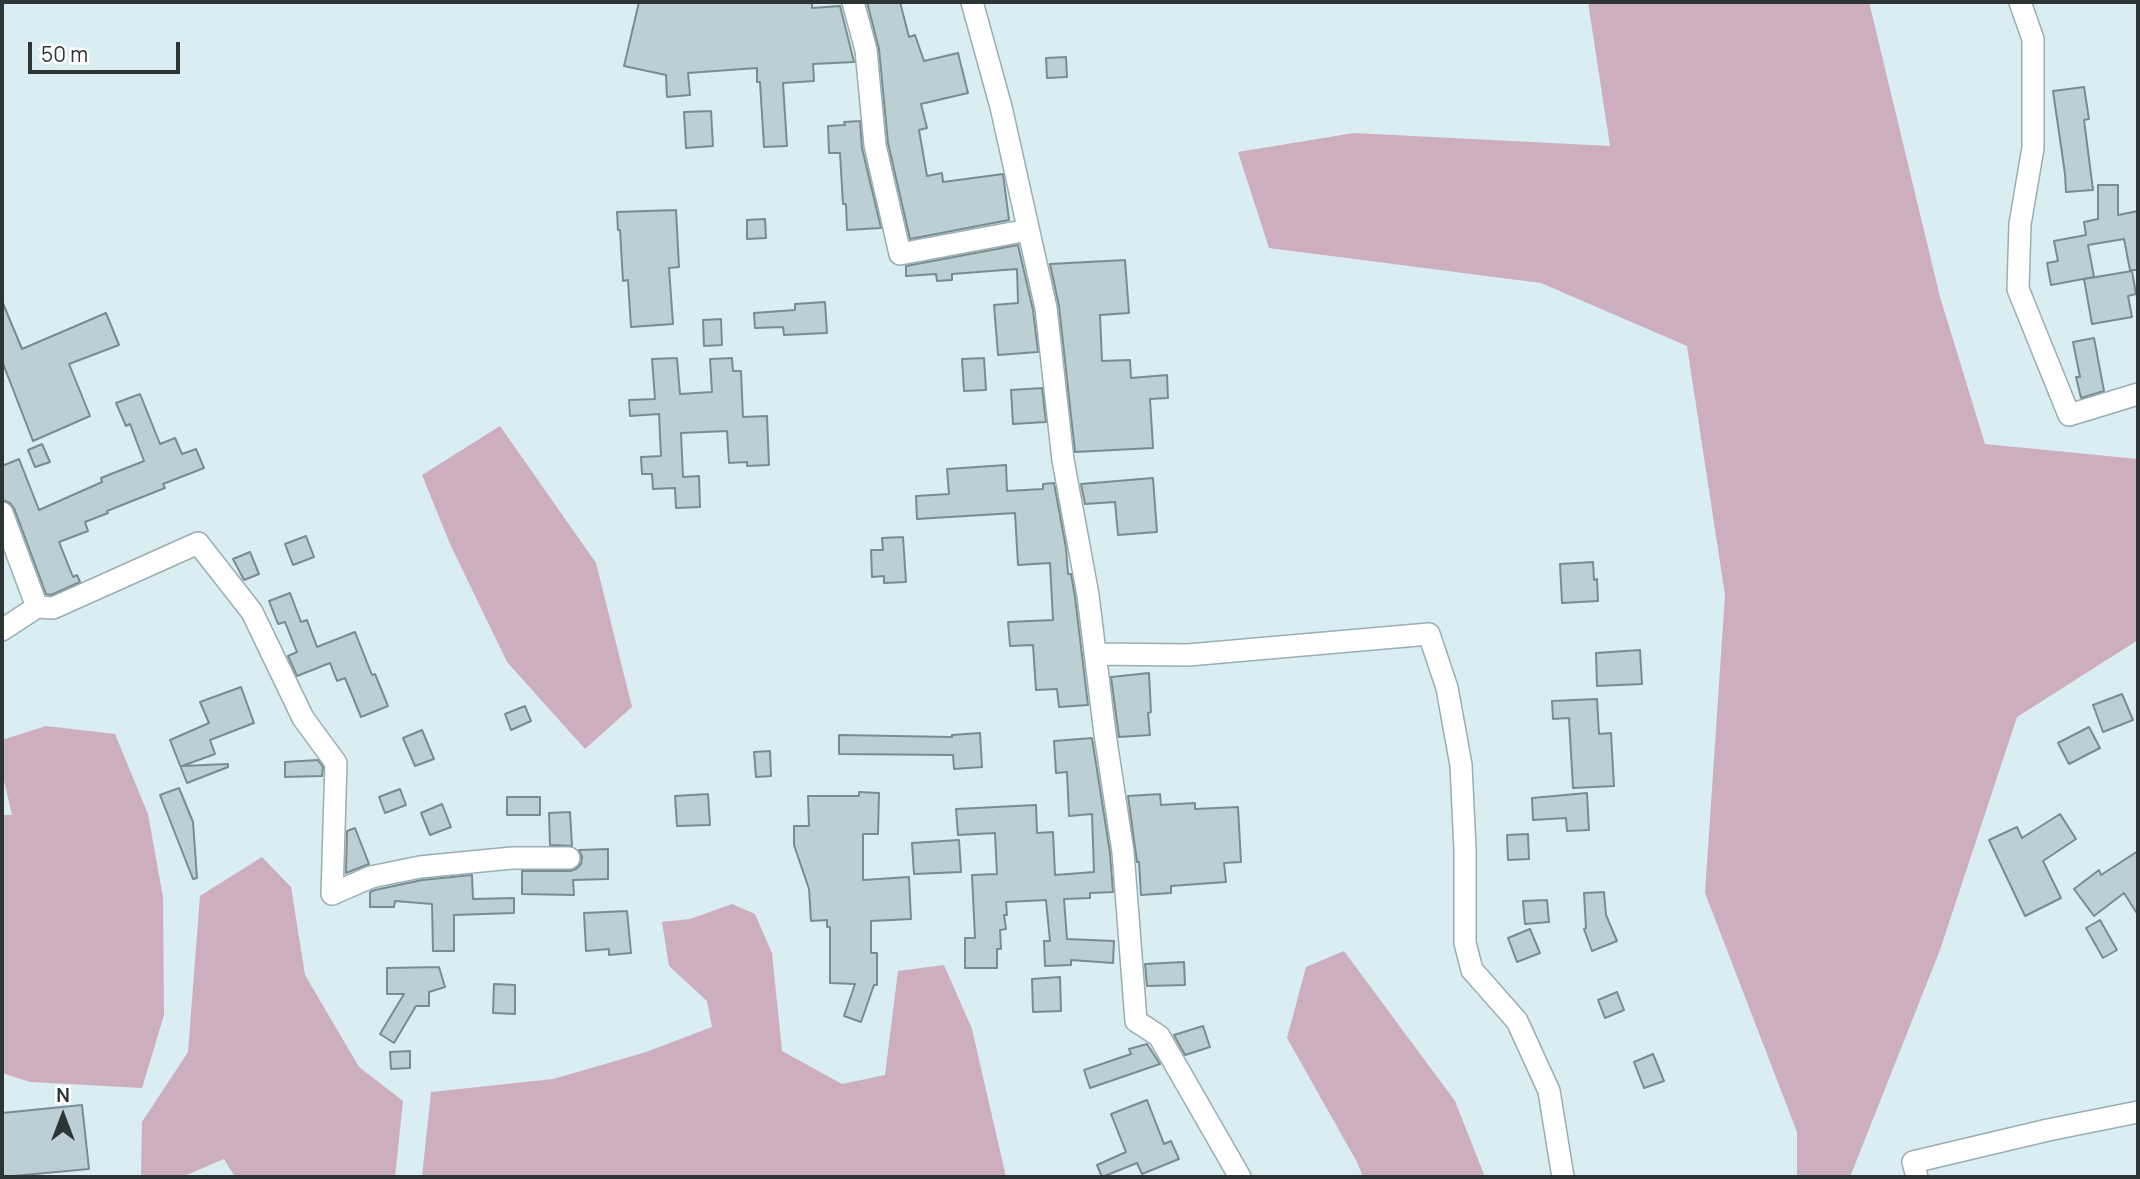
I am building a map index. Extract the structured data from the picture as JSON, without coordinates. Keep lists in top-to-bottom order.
{
  "scale_bar": "50 m",
  "north": "top"
}
